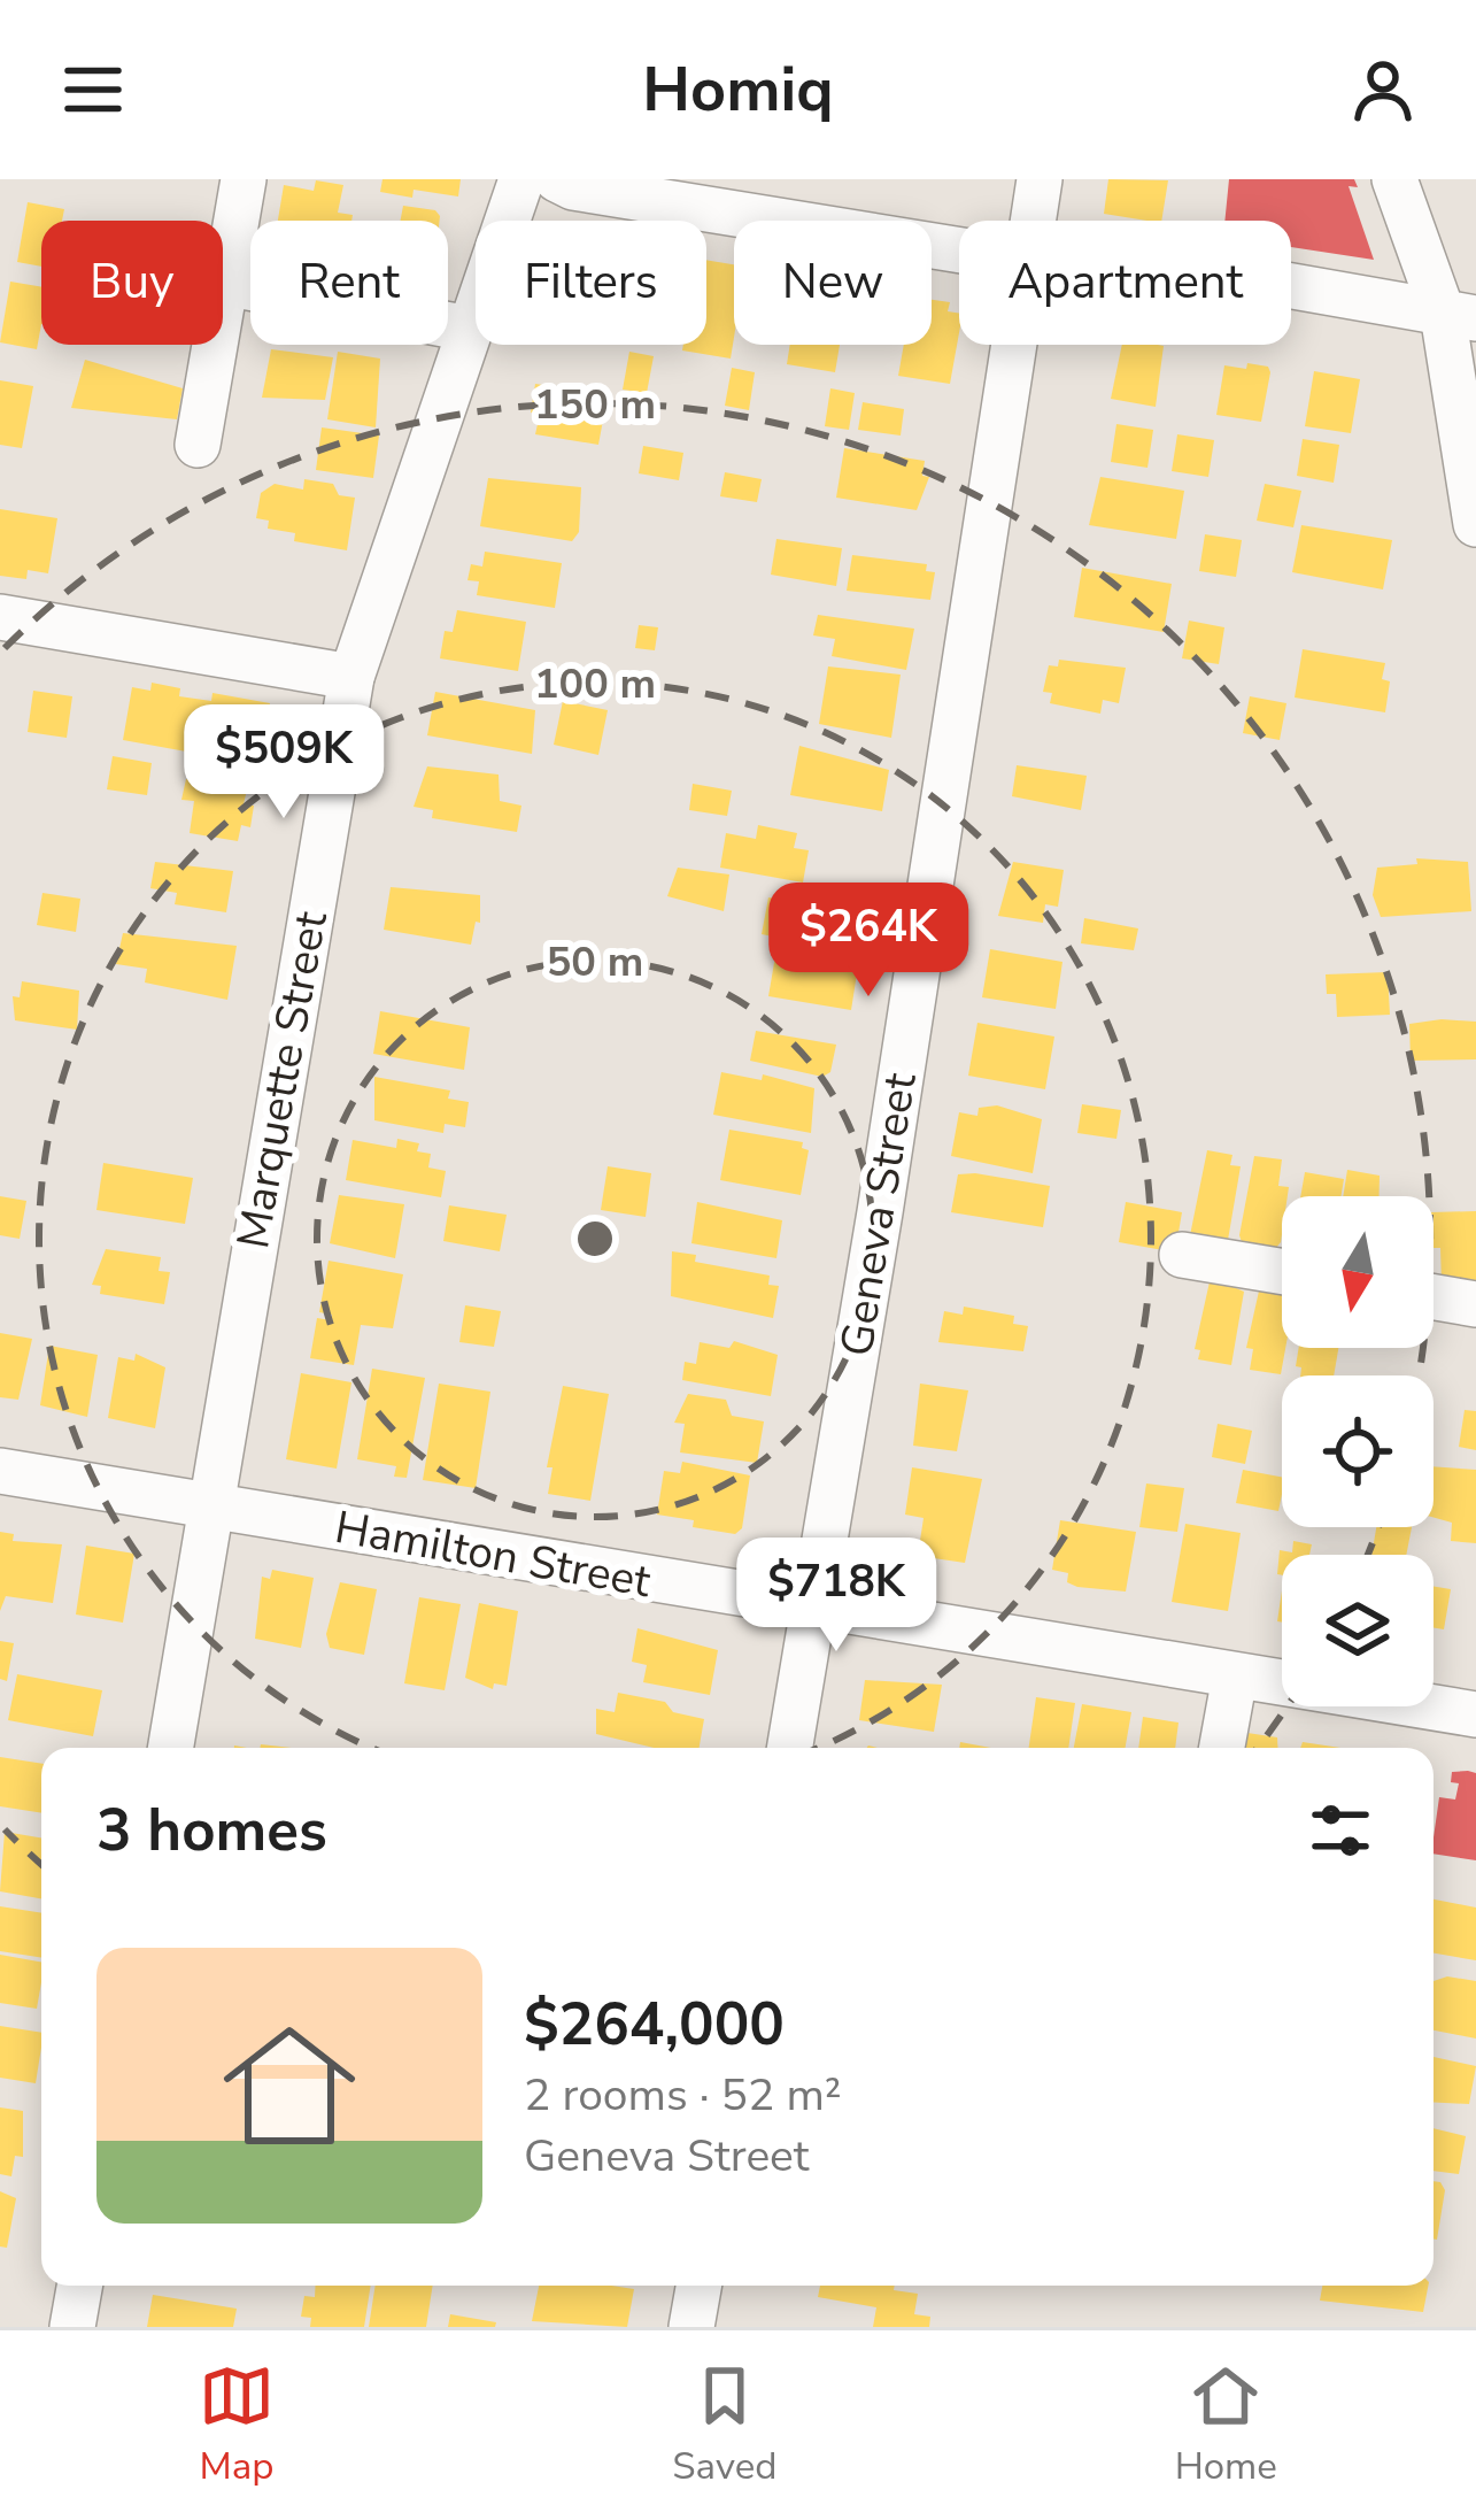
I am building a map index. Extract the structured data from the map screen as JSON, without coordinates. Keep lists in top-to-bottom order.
{
  "streets": {
    "street": ["Marquette Street", "Geneva Street", "Hamilton Street"]
  },
  "crossings": [
    ["Marquette Street", "Hamilton Street"],
    ["Geneva Street", "Hamilton Street"]
  ],
  "north": "bottom",
  "page": {
    "header": "Homiq",
    "chip": [
      "Buy",
      "Rent",
      "Filters",
      "New",
      "Apartment"
    ],
    "price": ["$509K", "$264K", "$718K"],
    "heading": "3 homes",
    "list": [
      {
        "name": "$264,000",
        "note": "2 rooms · 52 m² · Geneva Street"
      }
    ],
    "tabs": ["Map", "Saved", "Home"]
  },
  "rings": ["150 m", "100 m", "50 m"]
}
